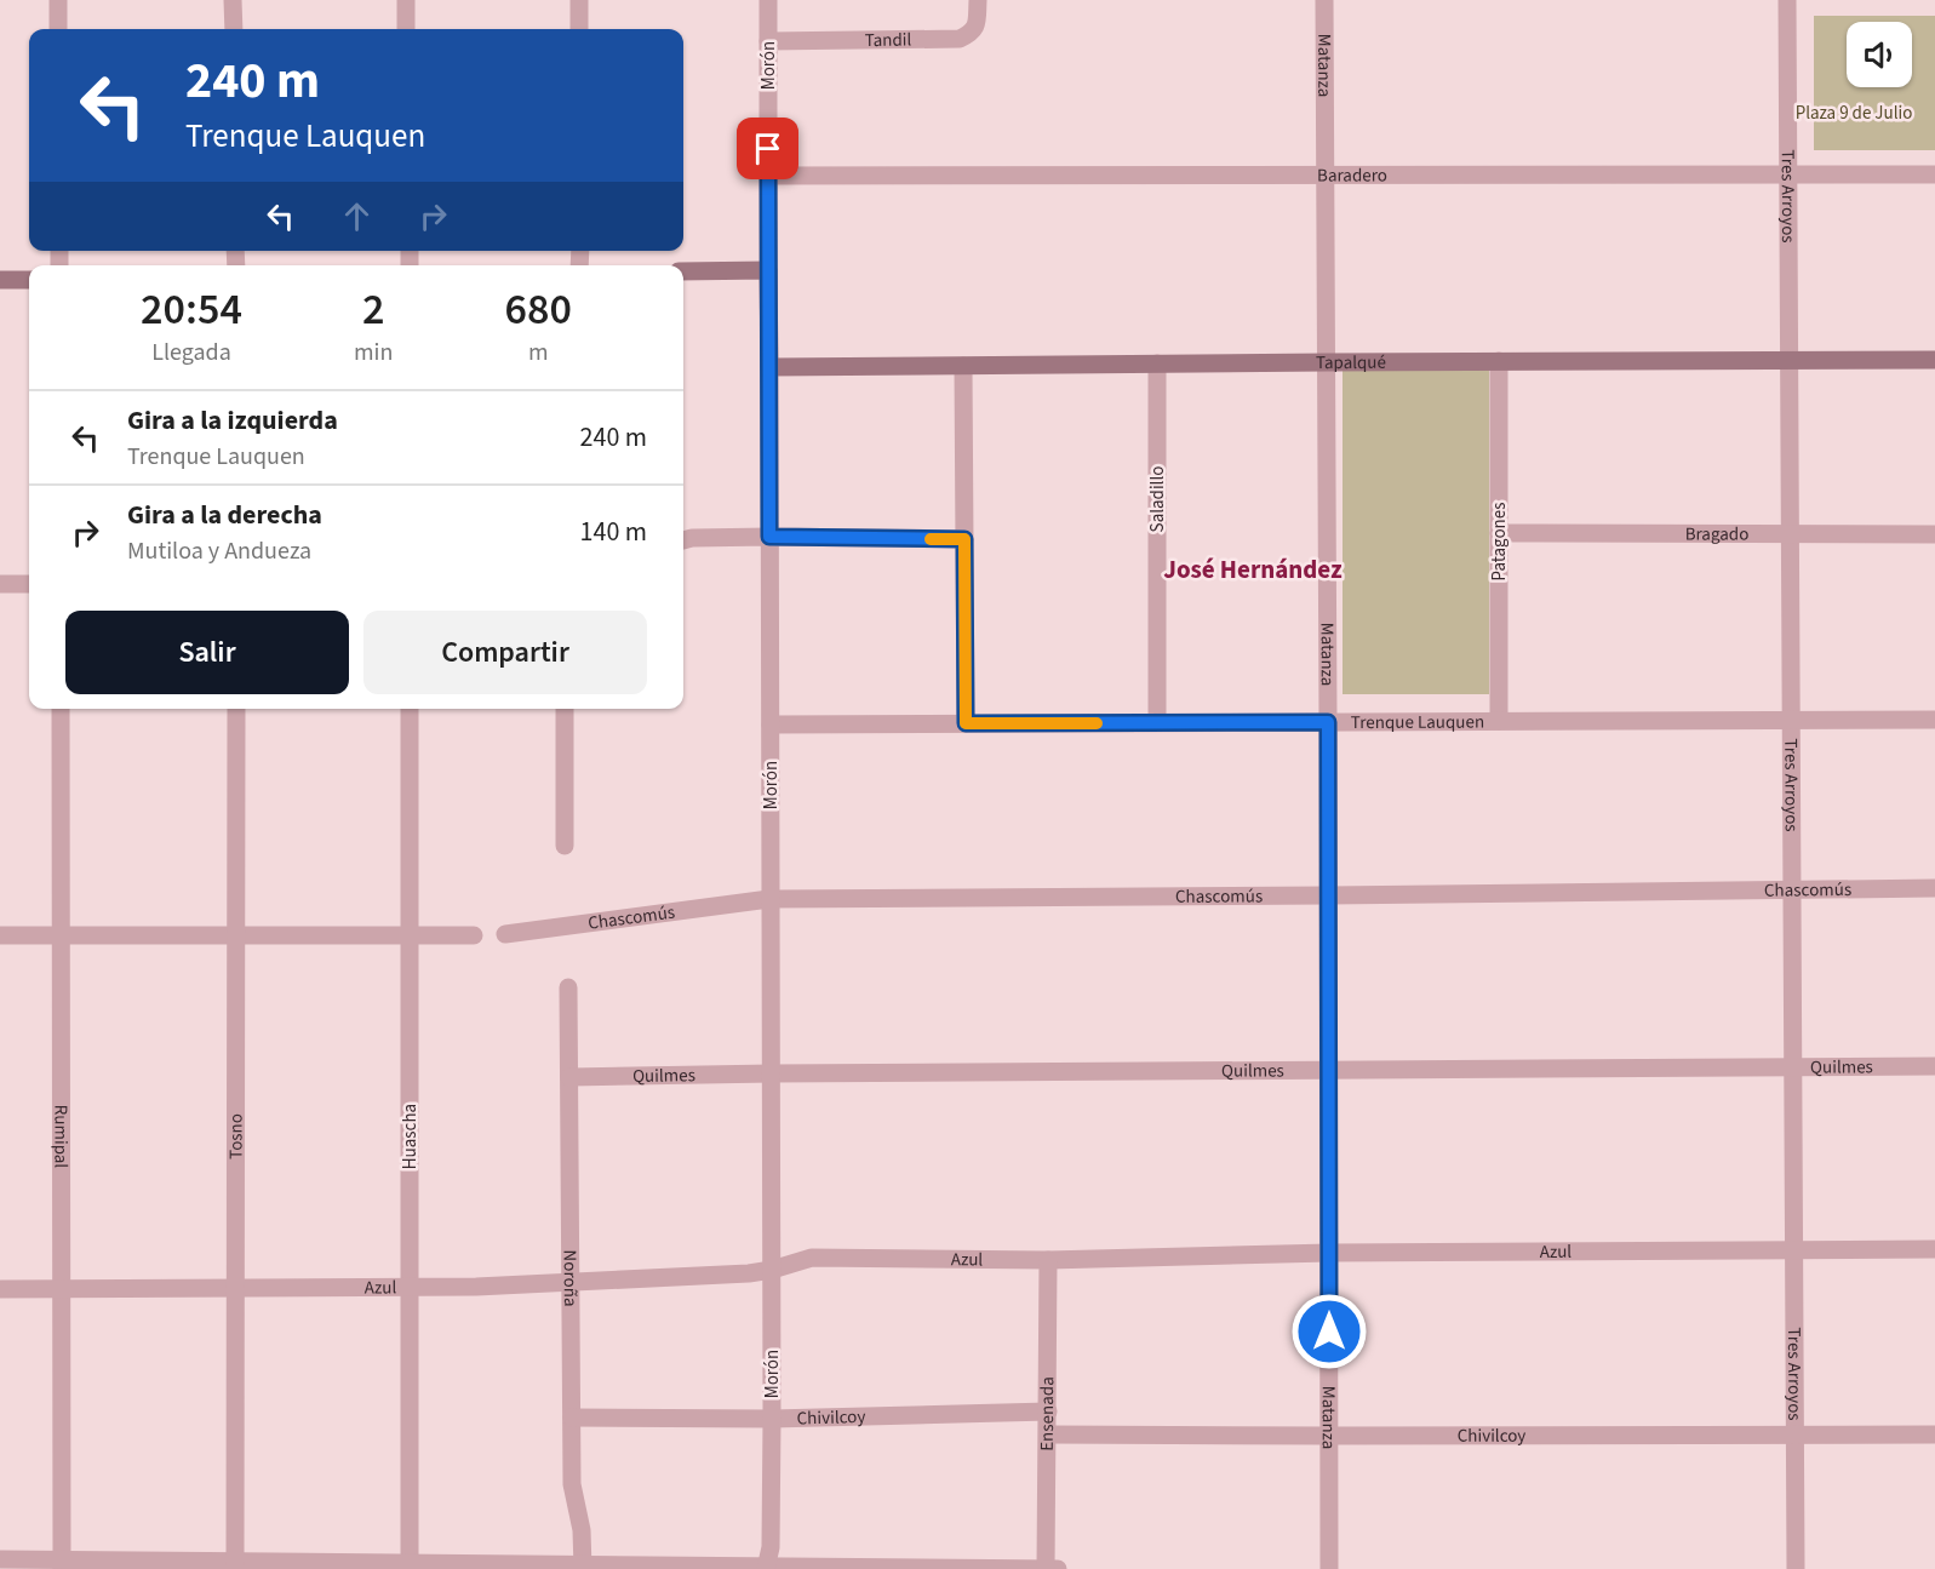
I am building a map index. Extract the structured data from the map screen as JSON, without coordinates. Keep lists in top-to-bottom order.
{
  "streets": {
    "main road": ["Morón", "Tapalqué"],
    "street": [
      "Tandil",
      "Matanza",
      "Baradero",
      "Tres Arroyos",
      "Saladillo",
      "Bragado",
      "Patagones",
      "Trenque Lauquen",
      "Chascomús",
      "Quilmes",
      "Rumipal",
      "Tosno",
      "Huascha",
      "Azul",
      "Noroña",
      "Ensenada",
      "Chivilcoy"
    ]
  },
  "crossings": [
    ["Tandil", "Morón"],
    ["Morón", "Baradero"],
    ["Morón", "Tapalqué"],
    ["Morón", "Trenque Lauquen"],
    ["Morón", "Chascomús"],
    ["Morón", "Quilmes"],
    ["Morón", "Azul"],
    ["Morón", "Chivilcoy"],
    ["Matanza", "Baradero"],
    ["Matanza", "Tapalqué"],
    ["Matanza", "Trenque Lauquen"],
    ["Matanza", "Chascomús"],
    ["Matanza", "Quilmes"],
    ["Matanza", "Azul"],
    ["Matanza", "Chivilcoy"],
    ["Baradero", "Tres Arroyos"],
    ["Tres Arroyos", "Tapalqué"],
    ["Tres Arroyos", "Bragado"],
    ["Tres Arroyos", "Trenque Lauquen"],
    ["Tres Arroyos", "Chascomús"],
    ["Tres Arroyos", "Quilmes"],
    ["Tres Arroyos", "Azul"],
    ["Tres Arroyos", "Chivilcoy"],
    ["Tapalqué", "Saladillo"],
    ["Tapalqué", "Patagones"],
    ["Saladillo", "Trenque Lauquen"],
    ["Bragado", "Patagones"],
    ["Patagones", "Trenque Lauquen"],
    ["Quilmes", "Noroña"],
    ["Rumipal", "Azul"],
    ["Tosno", "Azul"],
    ["Huascha", "Azul"],
    ["Azul", "Noroña"],
    ["Azul", "Ensenada"],
    ["Noroña", "Chivilcoy"],
    ["Ensenada", "Chivilcoy"]
  ],
  "districts": ["José Hernández"],
  "parks": ["Plaza 9 de Julio"],
  "page": {
    "turn": ["240 m", "Trenque Lauquen"],
    "eta": [
      "20:54",
      "Llegada",
      "2",
      "min",
      "680",
      "m"
    ],
    "list": [
      {
        "name": "Gira a la izquierda",
        "note": "Trenque Lauquen",
        "value": "240 m"
      },
      {
        "name": "Gira a la derecha",
        "note": "Mutiloa y Andueza",
        "value": "140 m"
      }
    ],
    "buttons": ["Salir", "Compartir"]
  }
}
